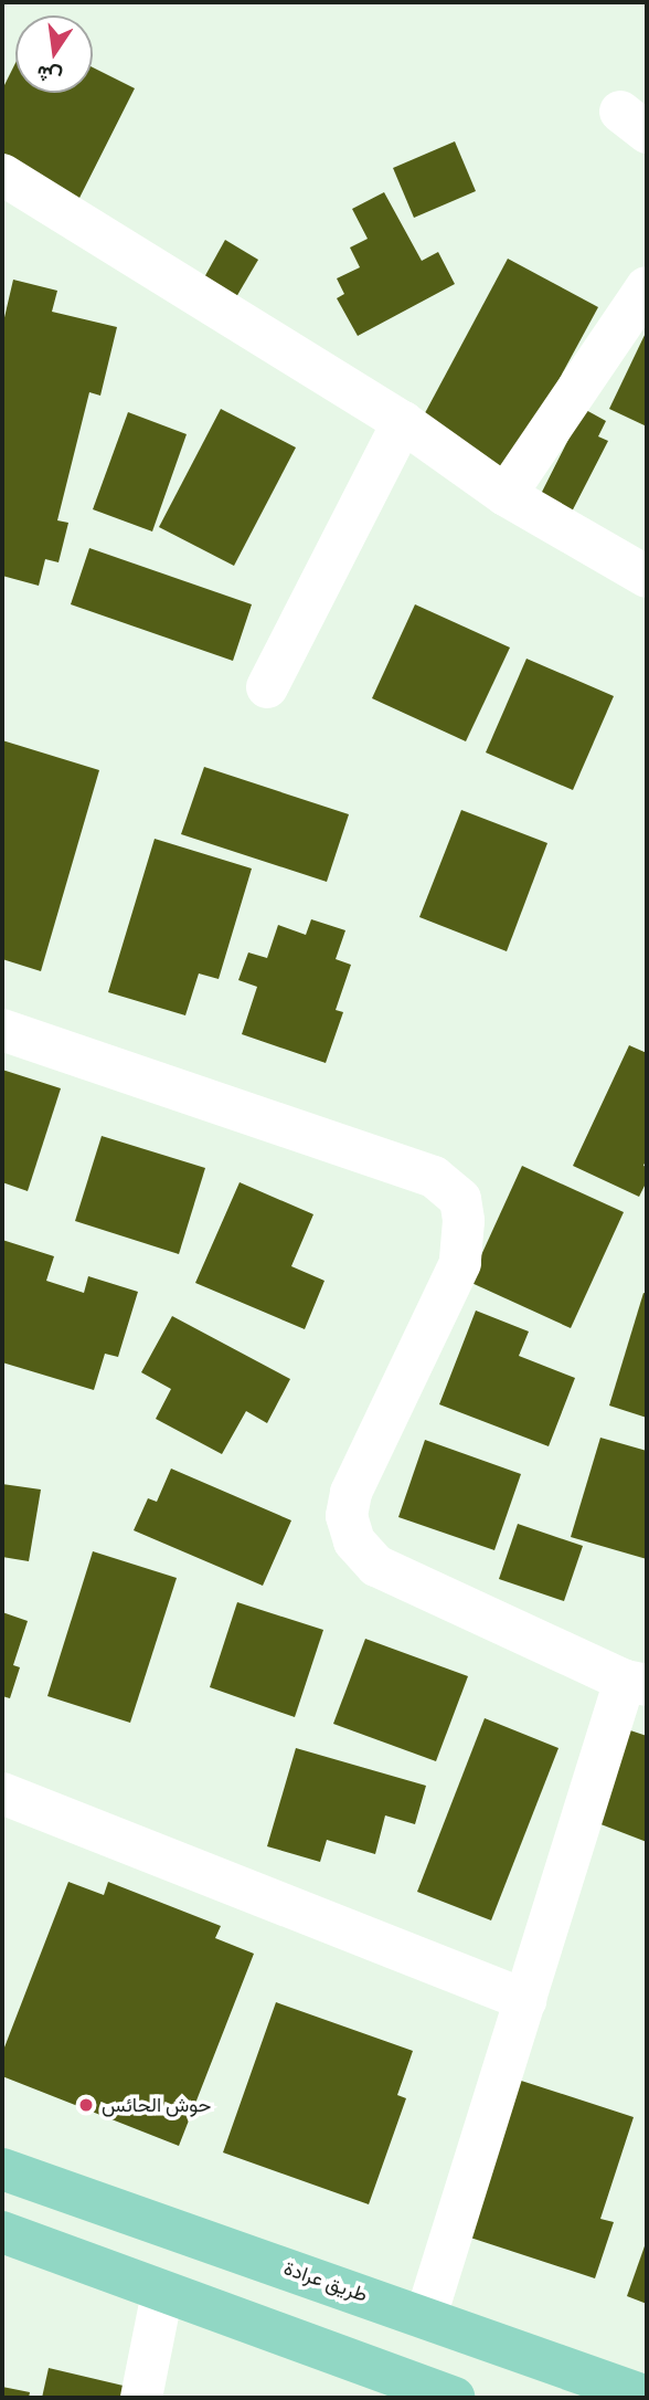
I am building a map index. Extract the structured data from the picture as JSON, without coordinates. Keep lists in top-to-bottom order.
{
  "streets": {
    "main road": ["طريق عرادة"]
  },
  "places": ["حوش الحائس"],
  "north": "bottom"
}
